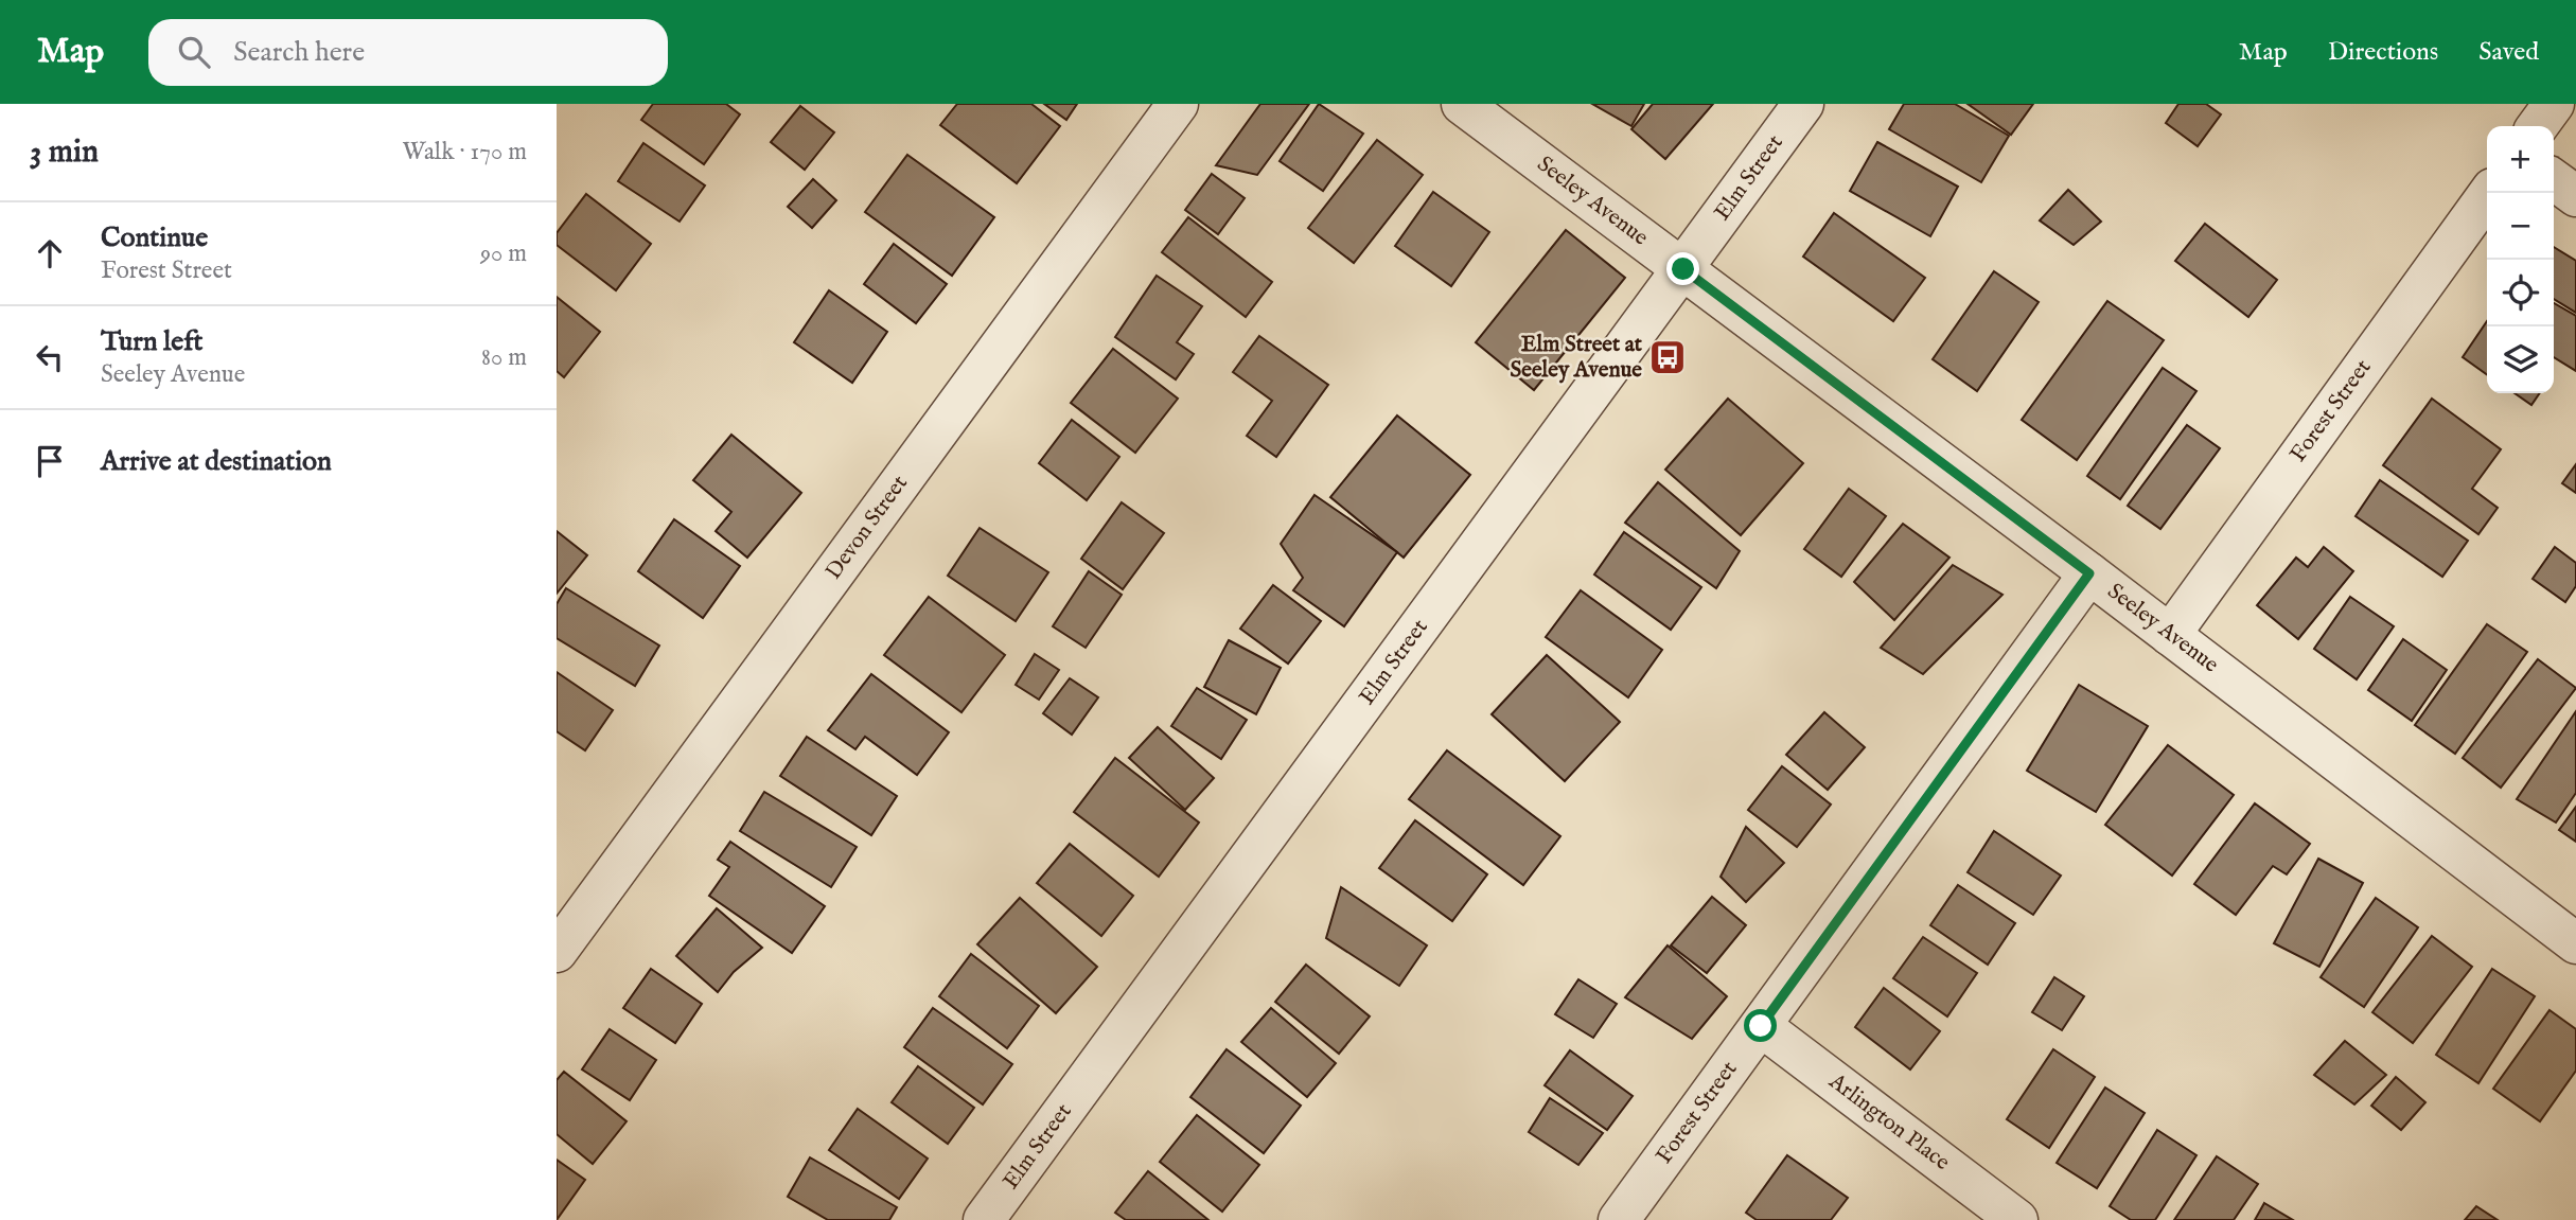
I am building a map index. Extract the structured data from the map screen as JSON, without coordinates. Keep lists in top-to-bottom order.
{
  "streets": {
    "street": [
      "Elm Street",
      "Seeley Avenue",
      "Forest Street",
      "Devon Street",
      "Arlington Place"
    ]
  },
  "crossings": [
    ["Elm Street", "Seeley Avenue"],
    ["Seeley Avenue", "Forest Street"],
    ["Forest Street", "Arlington Place"]
  ],
  "places": {
    "bus stop": ["Elm Street at Seeley Avenue"]
  },
  "page": {
    "header": "Map",
    "search": "Search here",
    "nav": ["Map", "Directions", "Saved"],
    "heading": ["3 min", "Walk · 170 m"],
    "map_buttons": ["+", "−"],
    "list": [
      ["Continue", "Forest Street", "90 m"],
      ["Turn left", "Seeley Avenue", "80 m"],
      "Arrive at destination"
    ]
  }
}
